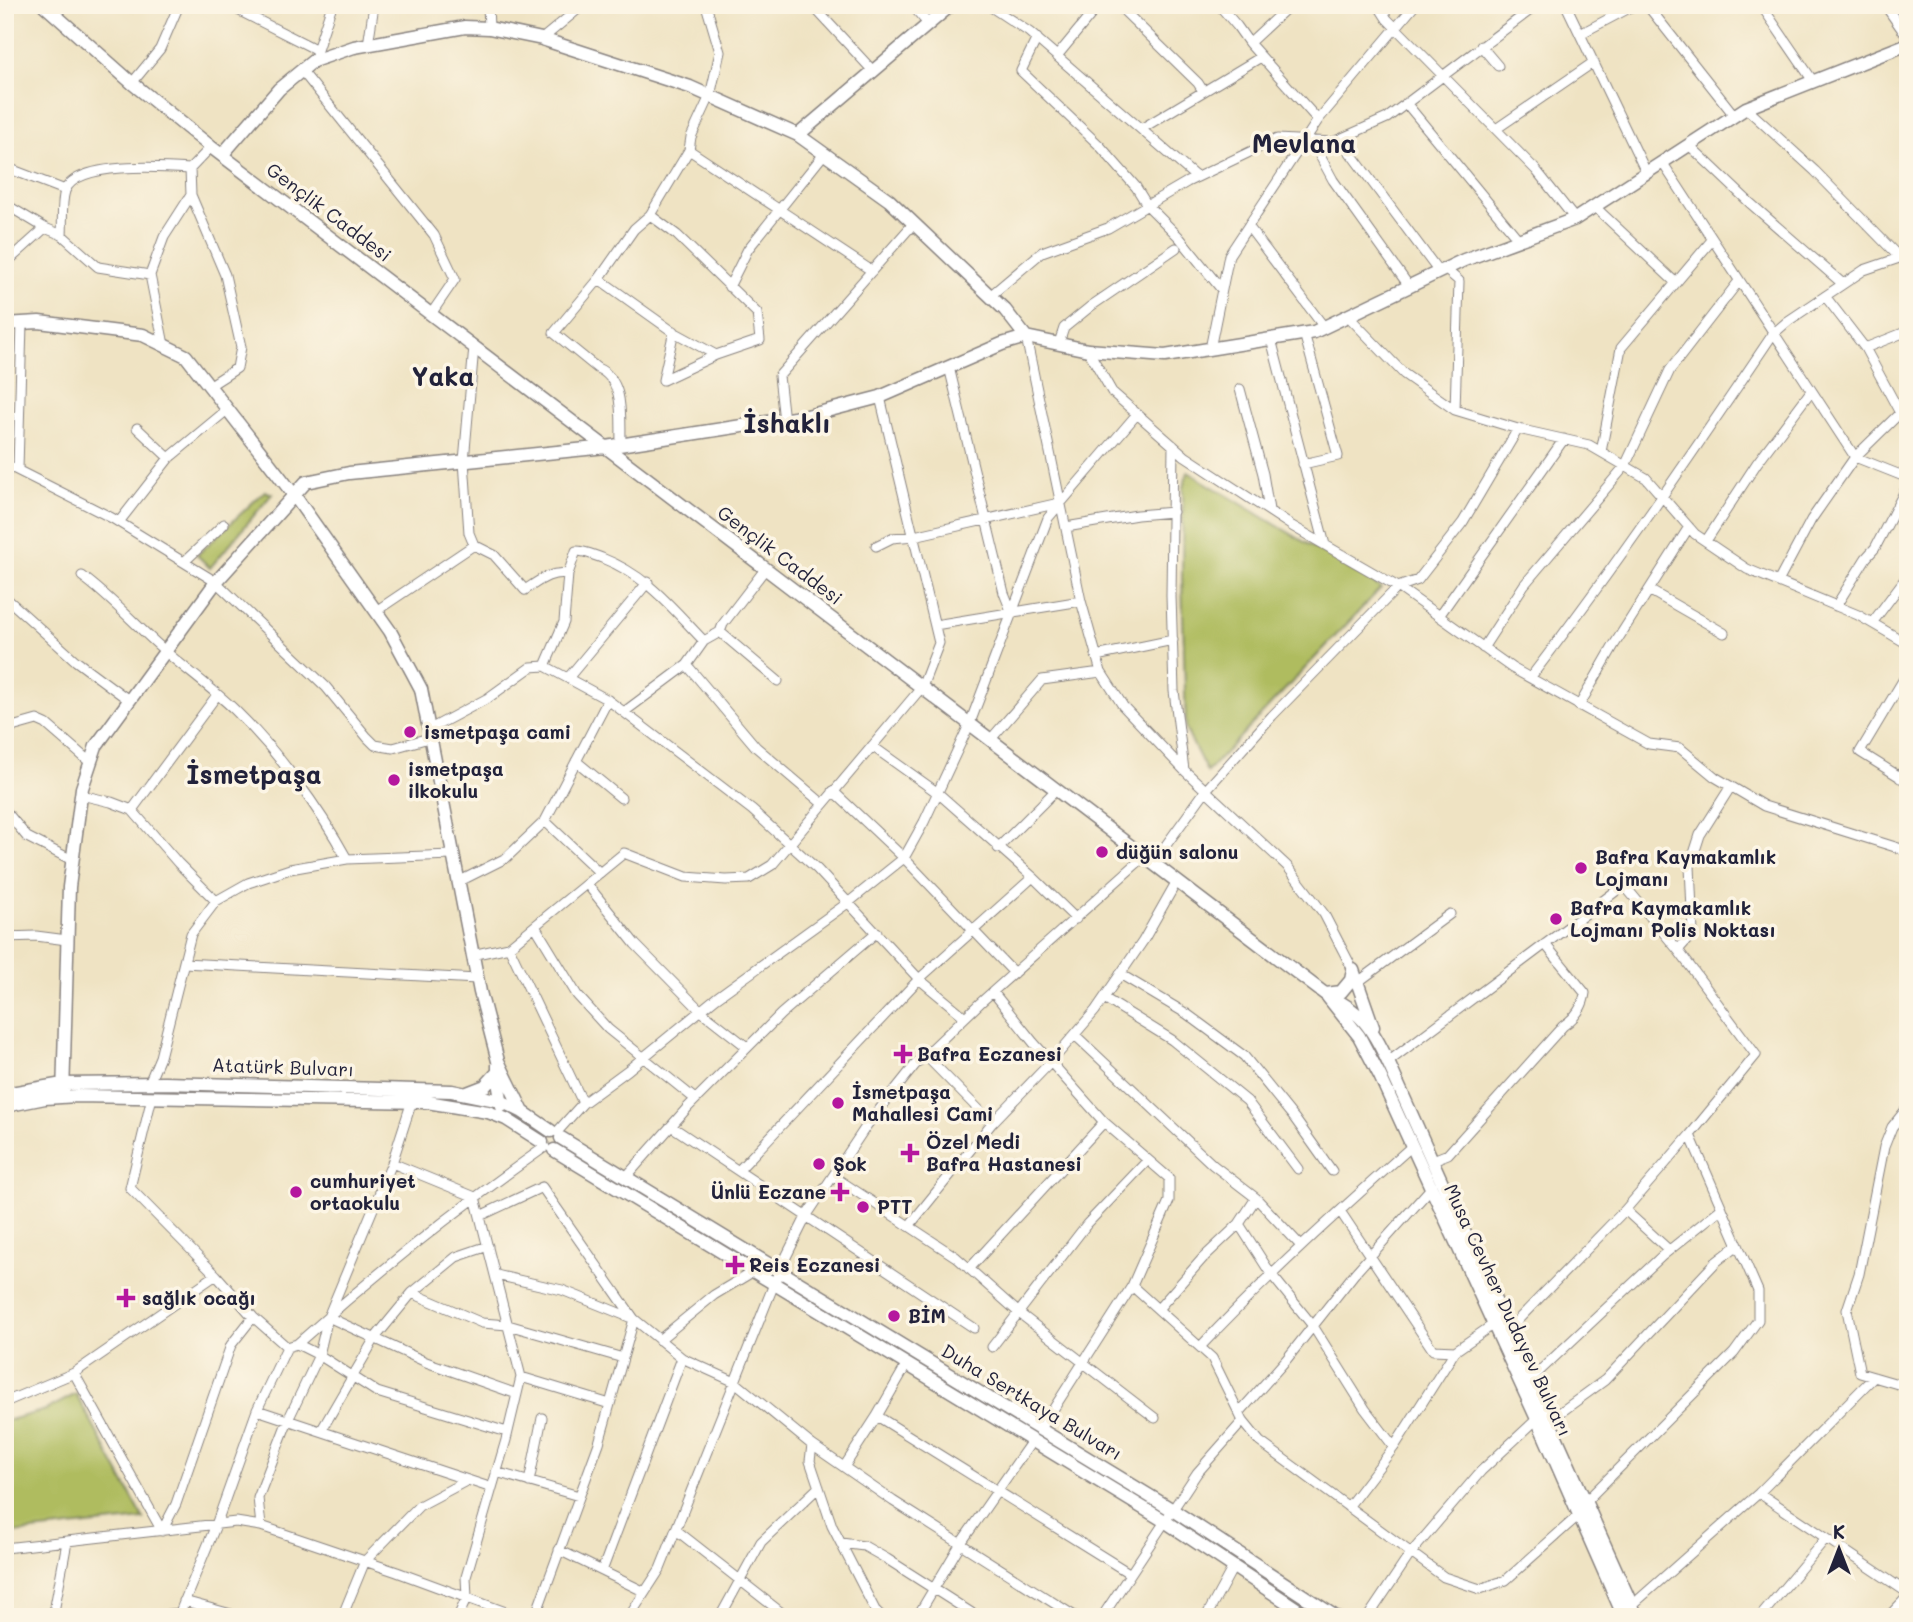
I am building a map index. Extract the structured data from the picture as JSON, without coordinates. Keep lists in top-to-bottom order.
{
  "streets": {
    "main road": [
      "Gençlik Caddesi",
      "Atatürk Bulvarı",
      "Musa Cevher Dudayev Bulvarı",
      "Duha Sertkaya Bulvarı"
    ]
  },
  "crossings": [
    ["Gençlik Caddesi", "Musa Cevher Dudayev Bulvarı"],
    ["Atatürk Bulvarı", "Duha Sertkaya Bulvarı"]
  ],
  "districts": [
    "Mevlana",
    "Yaka",
    "İshaklı",
    "İsmetpaşa"
  ],
  "places": {
    "other": [
      "ismetpaşa cami",
      "ismetpaşa ilkokulu",
      "düğün salonu",
      "Bafra Kaymakamlık Lojmanı",
      "Bafra Kaymakamlık Lojmanı Polis Noktası",
      "İsmetpaşa Mahallesi Cami",
      "Şok",
      "cumhuriyet ortaokulu",
      "PTT",
      "BİM"
    ],
    "health": [
      "Bafra Eczanesi",
      "Özel Medi Bafra Hastanesi",
      "Ünlü Eczane",
      "Reis Eczanesi",
      "sağlık ocağı"
    ]
  },
  "north": "top"
}
